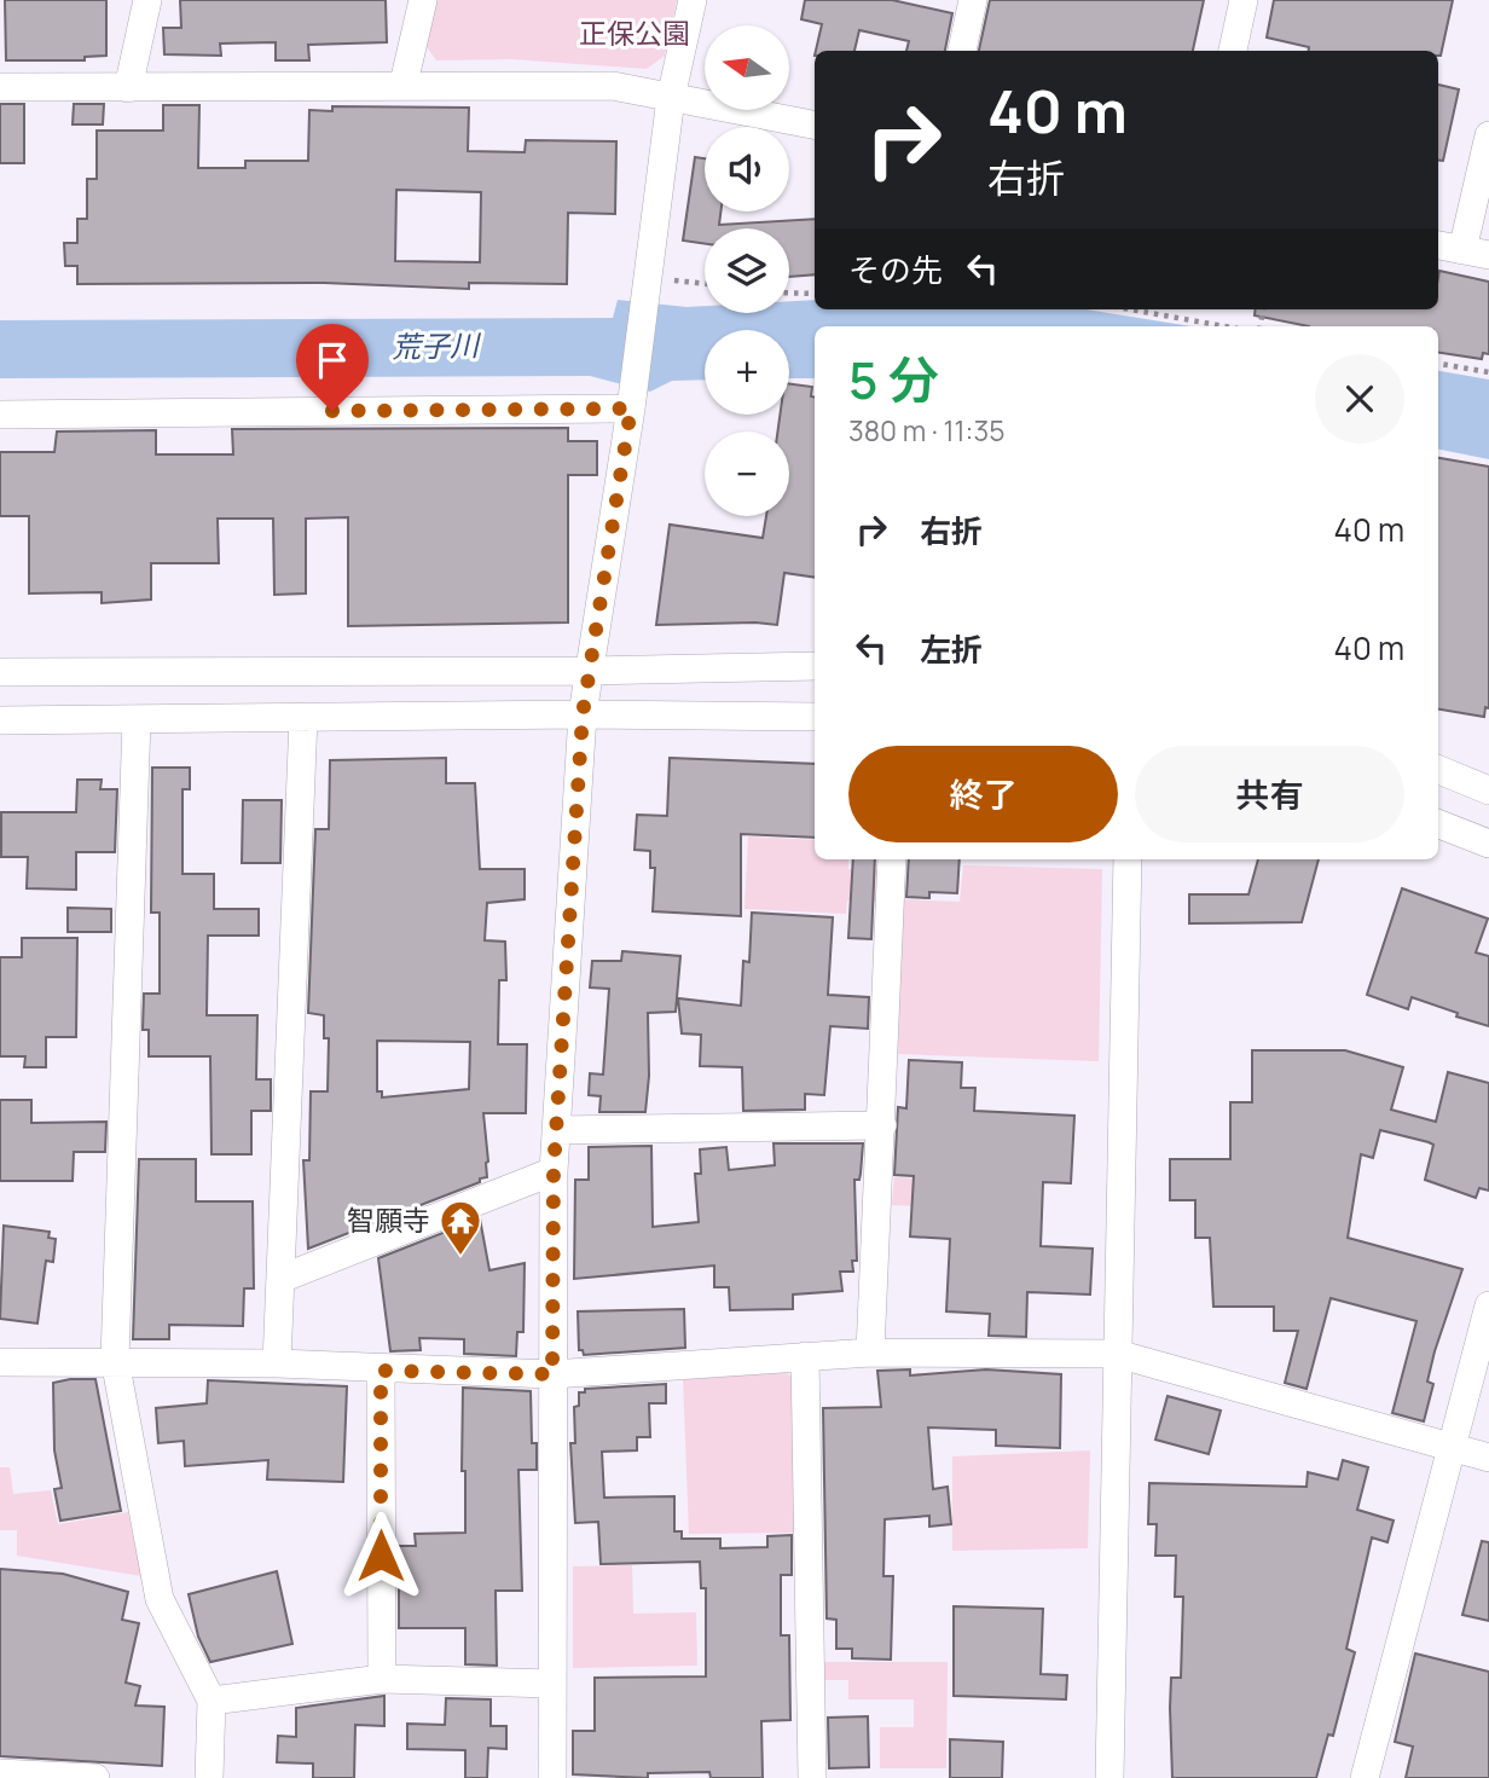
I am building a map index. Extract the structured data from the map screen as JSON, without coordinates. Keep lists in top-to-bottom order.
{
  "water": ["荒子川"],
  "parks": ["正保公園"],
  "places": {
    "temple": ["智願寺"]
  },
  "north": "left",
  "page": {
    "map_buttons": ["+", "−"],
    "turn": ["40 m", "右折"],
    "then": "その先",
    "heading": ["5 分", "380 m · 11:35"],
    "list": [
      {
        "name": "右折",
        "value": "40 m"
      },
      {
        "name": "左折",
        "value": "40 m"
      }
    ],
    "buttons": ["終了", "共有"]
  }
}
